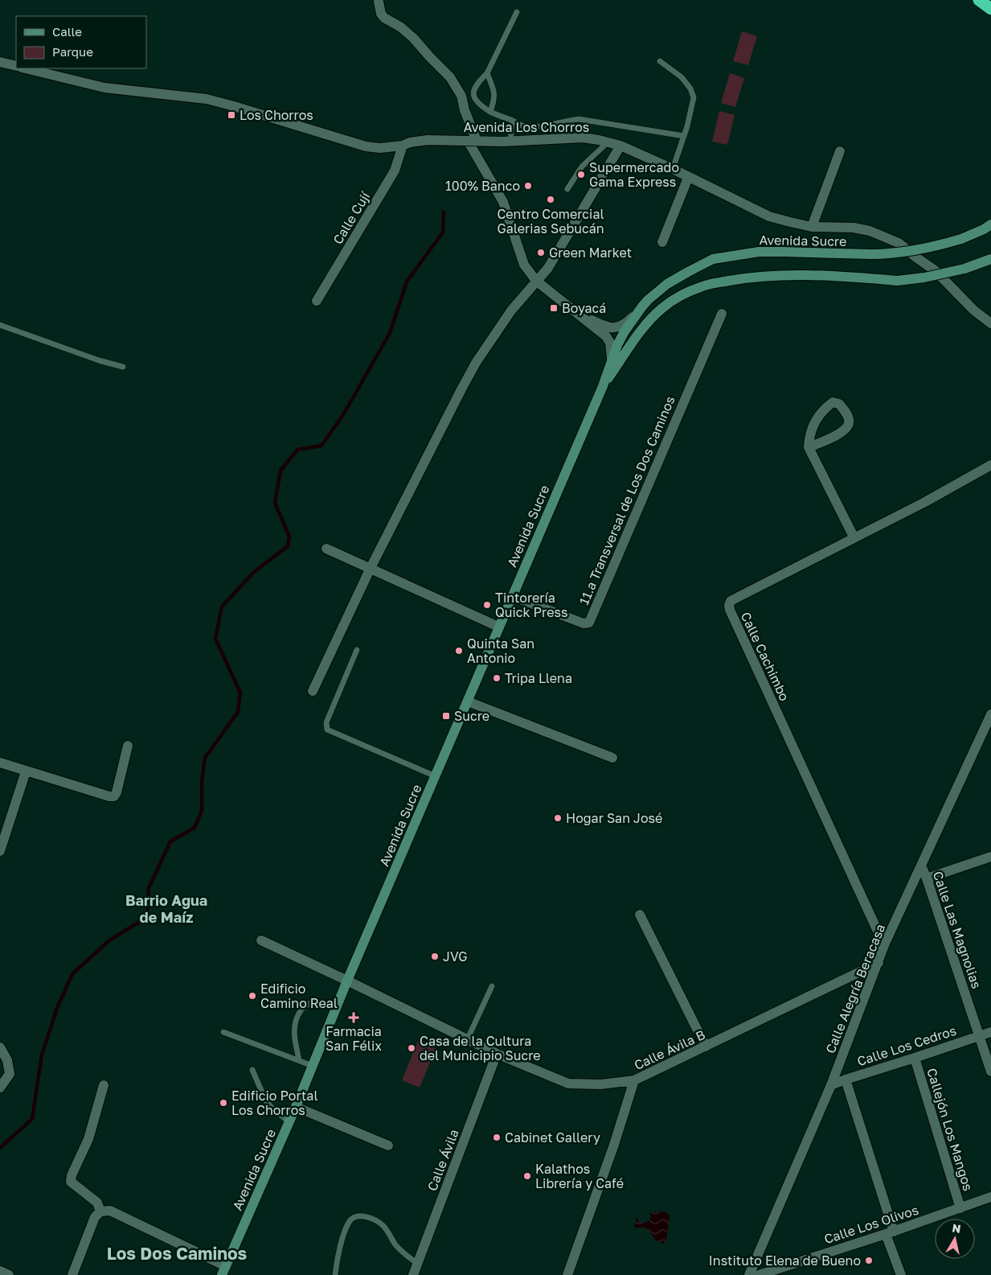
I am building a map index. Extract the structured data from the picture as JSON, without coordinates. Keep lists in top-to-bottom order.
{
  "streets": {
    "main road": ["Avenida Sucre"],
    "street": [
      "Avenida Los Chorros",
      "Calle Cují",
      "11.ª Transversal de Los Dos Caminos",
      "Calle Cachimbo",
      "Calle Las Magnolias",
      "Calle Alegría Beracasa",
      "Calle Los Cedros",
      "Calle Ávila B",
      "Callejón Los Mangos",
      "Calle Ávila",
      "Calle Los Olivos"
    ]
  },
  "crossings": [
    ["Avenida Los Chorros", "Calle Cují"],
    ["Avenida Sucre", "11.ª Transversal de Los Dos Caminos"],
    ["Calle Cachimbo", "Calle Alegría Beracasa"],
    ["Calle Las Magnolias", "Calle Alegría Beracasa"],
    ["Calle Las Magnolias", "Calle Los Cedros"],
    ["Calle Alegría Beracasa", "Calle Los Cedros"],
    ["Calle Alegría Beracasa", "Calle Ávila B"],
    ["Calle Los Cedros", "Callejón Los Mangos"],
    ["Callejón Los Mangos", "Calle Los Olivos"]
  ],
  "districts": ["Barrio Agua de Maíz", "Los Dos Caminos"],
  "places": {
    "transit": ["Los Chorros", "Boyacá", "Sucre"],
    "other": [
      "Supermercado Gama Express",
      "100% Banco",
      "Centro Comercial Galerias Sebucán",
      "Green Market",
      "Tintorería Quick Press",
      "Quinta San Antonio",
      "Tripa Llena",
      "Hogar San José",
      "JVG",
      "Edificio Camino Real",
      "Casa de la Cultura del Municipio Sucre",
      "Edificio Portal Los Chorros",
      "Cabinet Gallery",
      "Kalathos Librería y Café",
      "Instituto Elena de Bueno"
    ],
    "health": ["Farmacia San Félix"]
  },
  "legend": ["Calle", "Parque"],
  "north": "top"
}
